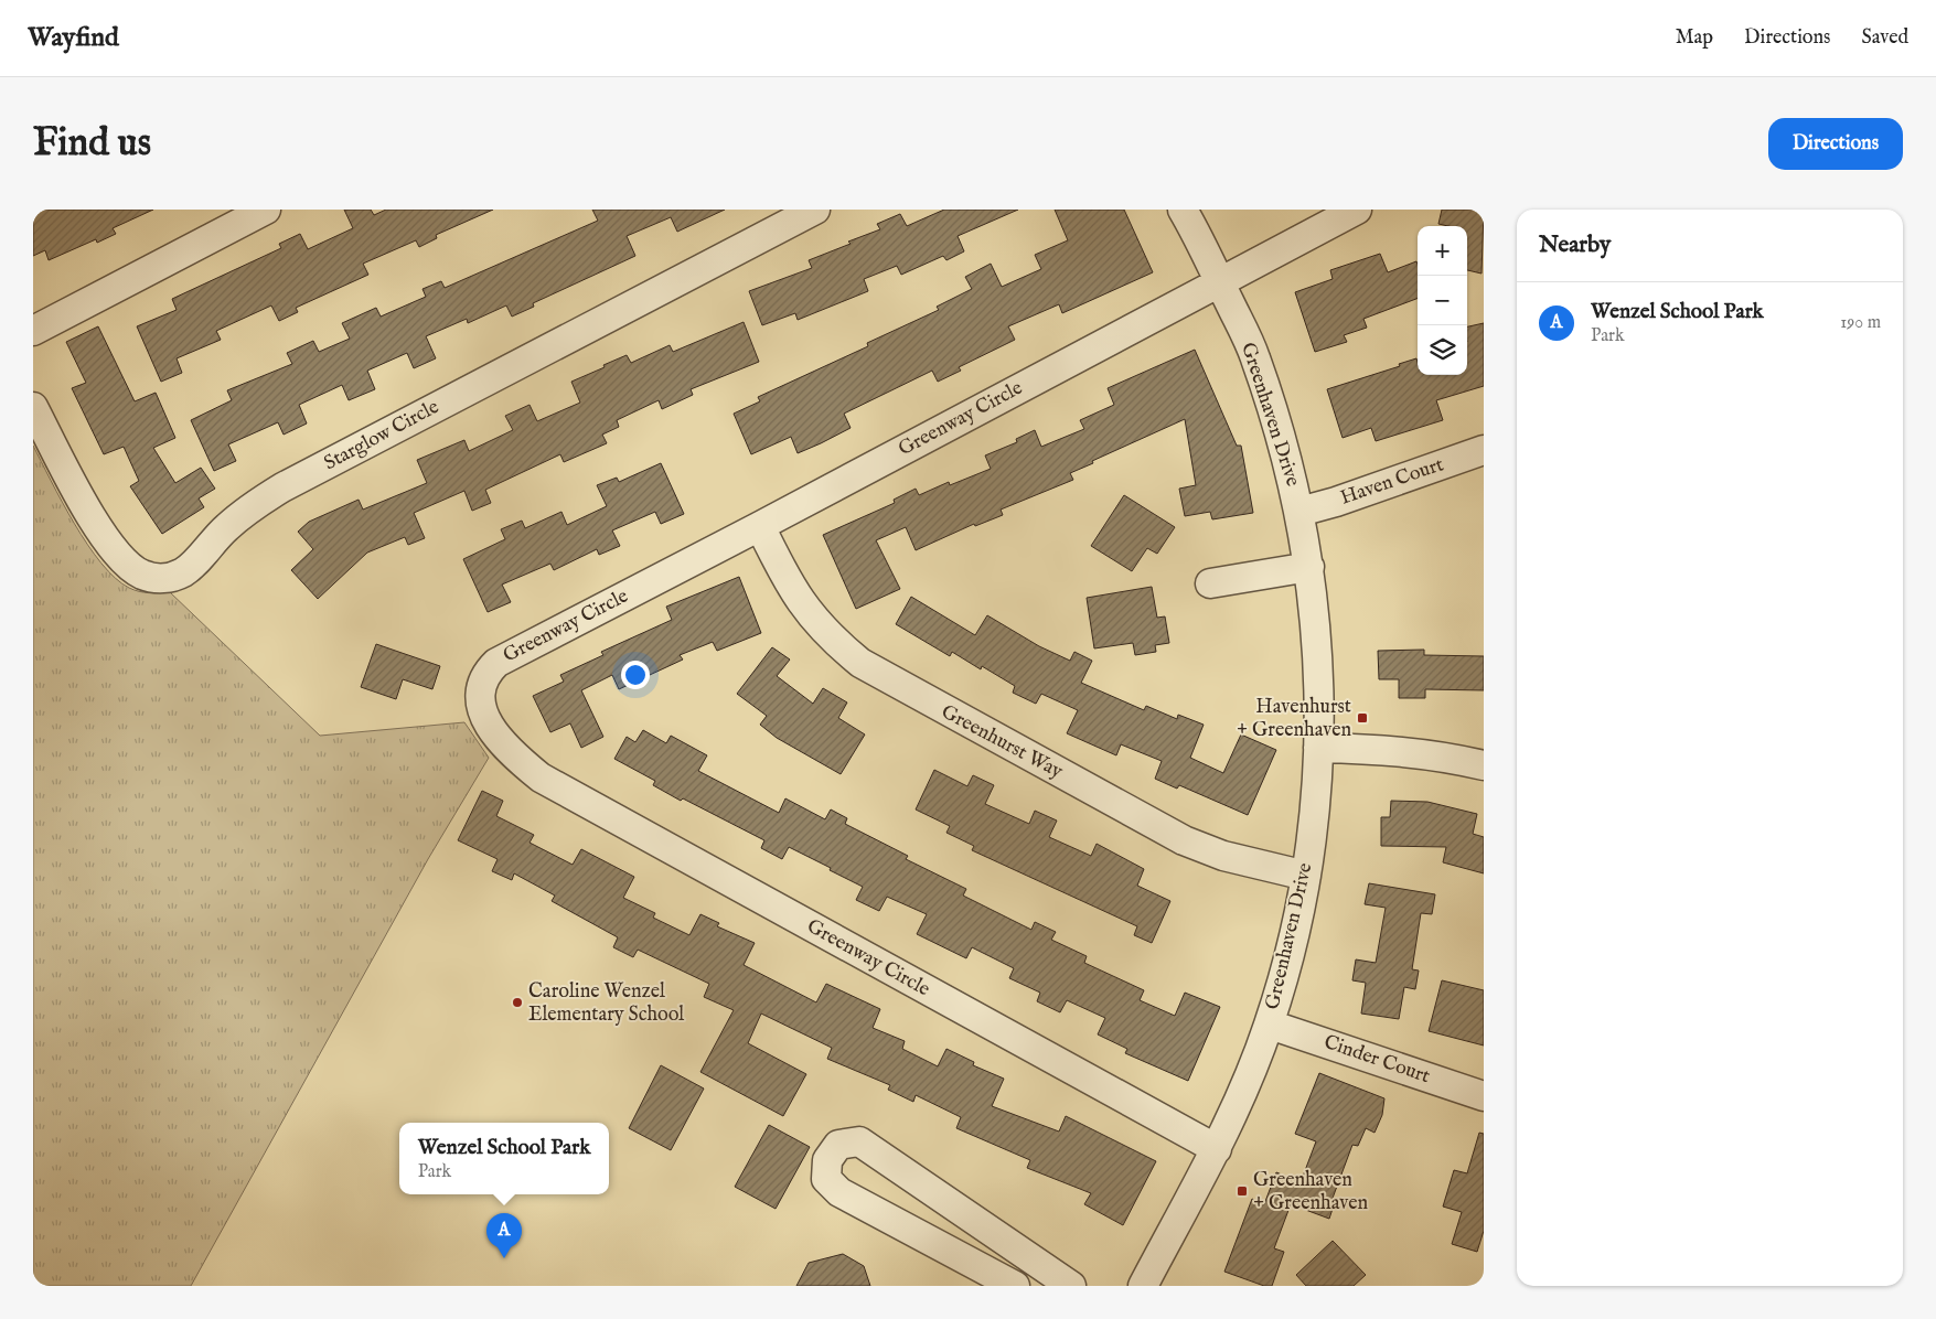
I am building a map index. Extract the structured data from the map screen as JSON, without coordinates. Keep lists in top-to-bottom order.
{
  "streets": {
    "street": [
      "Greenhaven Drive",
      "Greenway Circle",
      "Starglow Circle",
      "Haven Court",
      "Greenhurst Way",
      "Cinder Court"
    ]
  },
  "crossings": [
    ["Greenhaven Drive", "Greenway Circle"],
    ["Greenhaven Drive", "Haven Court"],
    ["Greenhaven Drive", "Greenhurst Way"],
    ["Greenhaven Drive", "Cinder Court"],
    ["Greenway Circle", "Greenhurst Way"]
  ],
  "places": {
    "transit": ["Havenhurst + Greenhaven", "Greenhaven + Greenhaven"],
    "other": ["Caroline Wenzel Elementary School"]
  },
  "page": {
    "header": "Wayfind",
    "nav": ["Map", "Directions", "Saved"],
    "buttons": "Directions",
    "title": "Find us",
    "heading": "Nearby",
    "map_buttons": ["+", "−"],
    "list": [
      {
        "mark": "A",
        "name": "Wenzel School Park",
        "note": "Park",
        "value": "190 m"
      }
    ],
    "popup": ["Wenzel School Park", "Park"],
    "pins": "A"
  }
}
